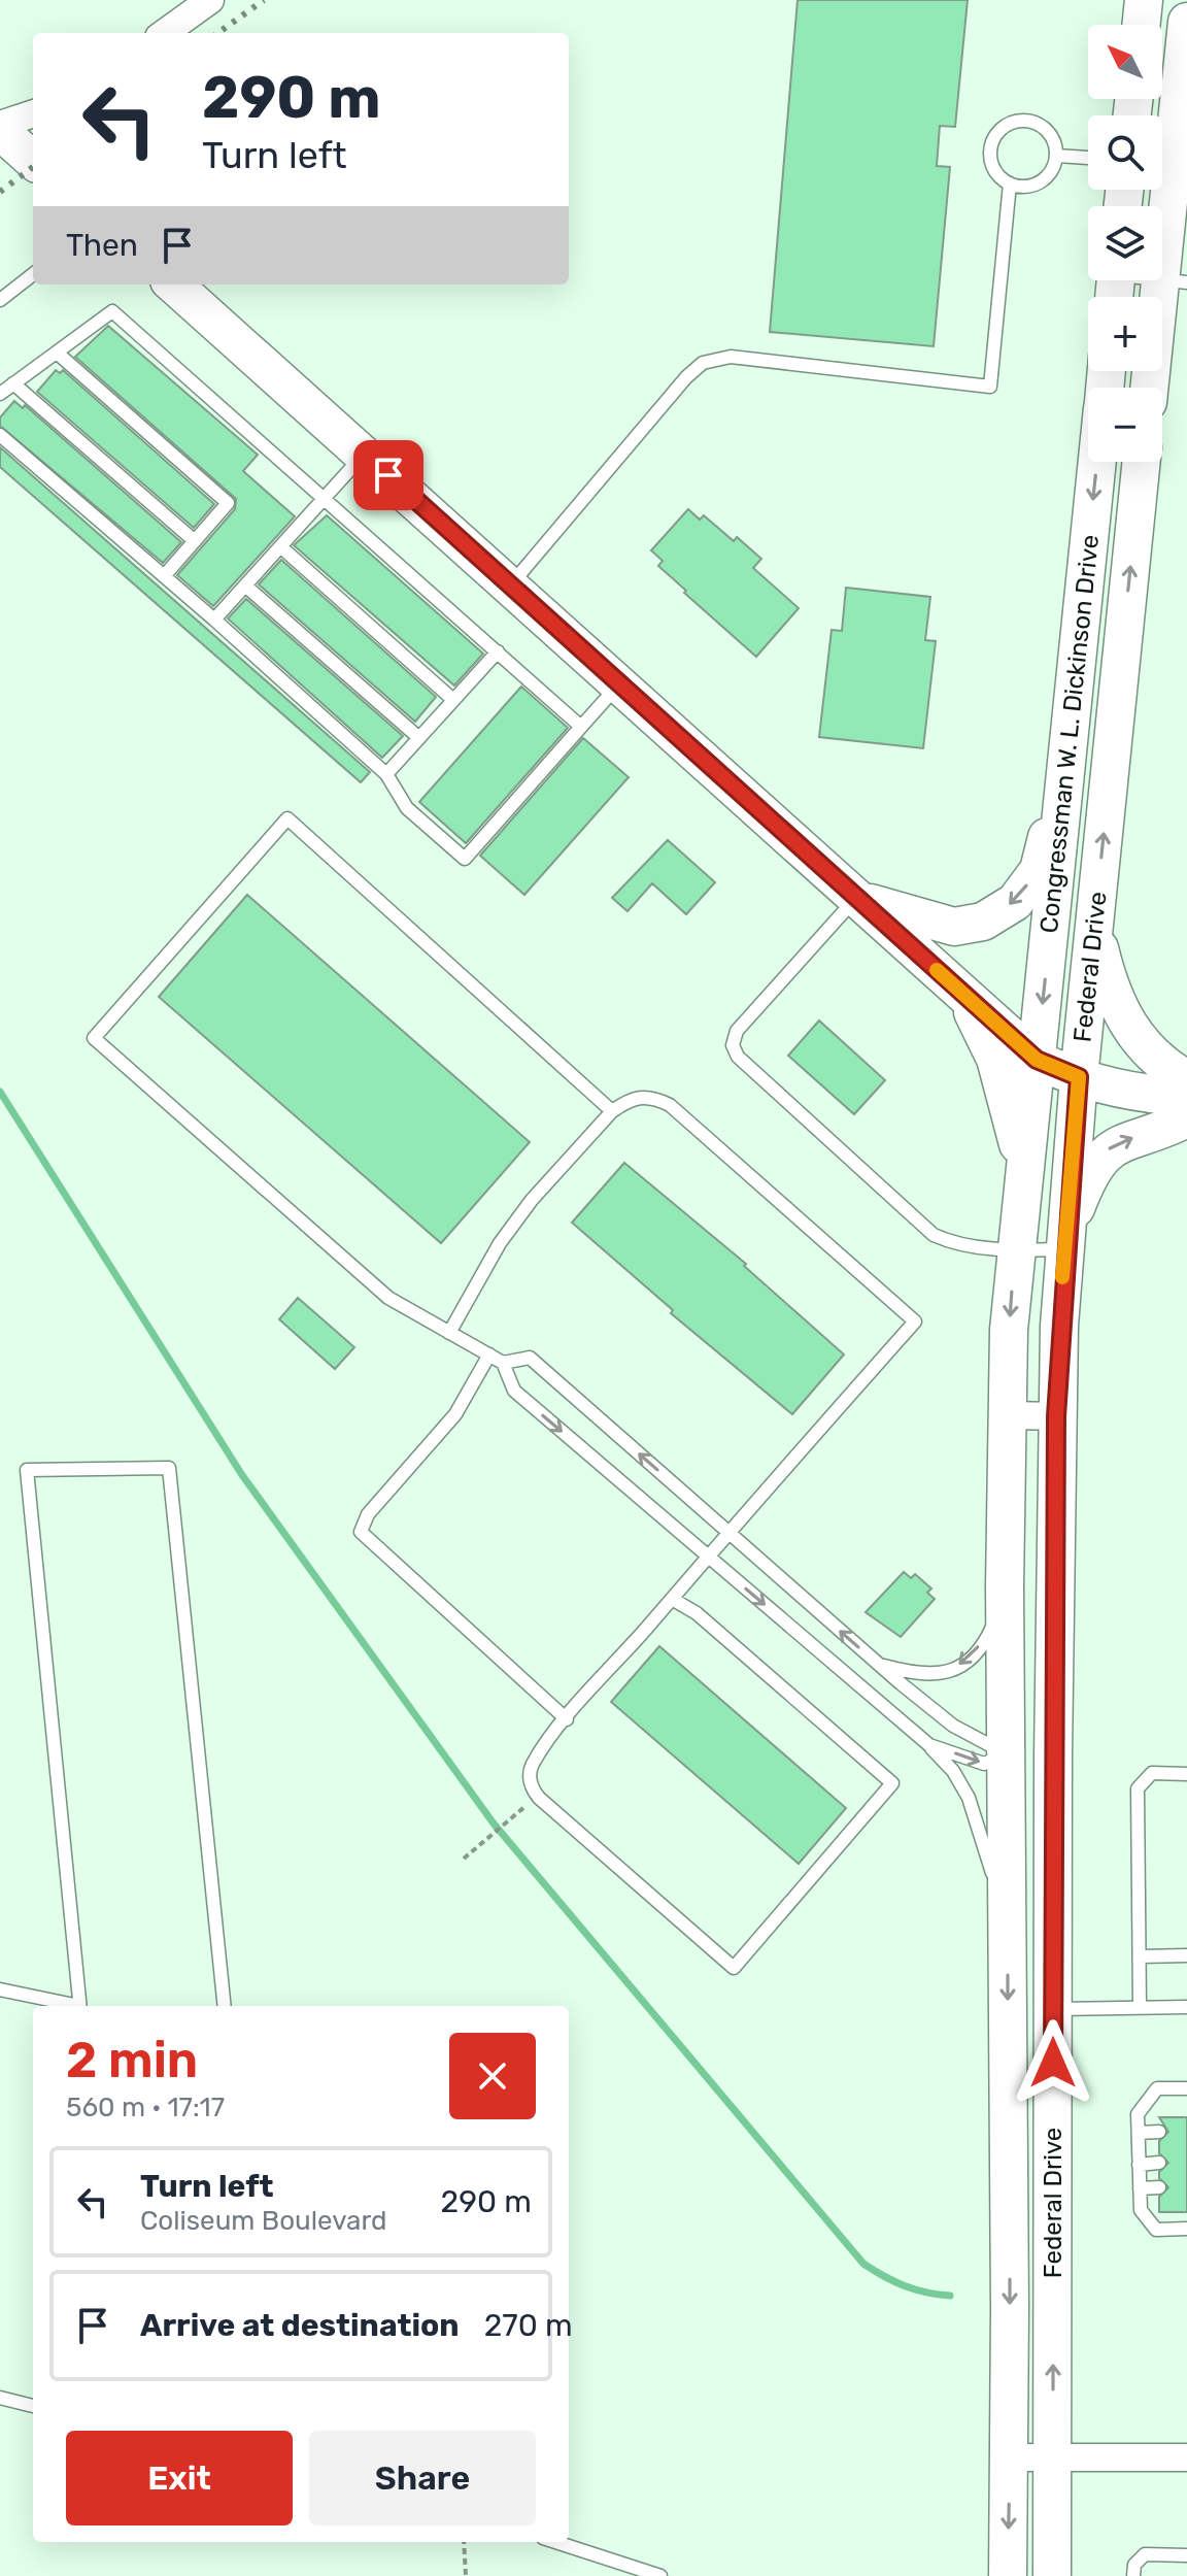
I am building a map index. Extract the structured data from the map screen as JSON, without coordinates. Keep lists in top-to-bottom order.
{
  "streets": {
    "main road": ["Congressman W. L. Dickinson Drive", "Federal Drive"]
  },
  "crossings": [
    ["Congressman W. L. Dickinson Drive", "Federal Drive"]
  ],
  "one_way": ["Congressman W. L. Dickinson Drive"],
  "north": "top left",
  "page": {
    "map_buttons": ["+", "−"],
    "turn": ["290 m", "Turn left"],
    "then": "Then",
    "heading": ["2 min", "560 m · 17:17"],
    "list": [
      {
        "name": "Turn left",
        "note": "Coliseum Boulevard",
        "value": "290 m"
      },
      {
        "name": "Arrive at destination",
        "value": "270 m"
      }
    ],
    "buttons": ["Exit", "Share"]
  }
}
